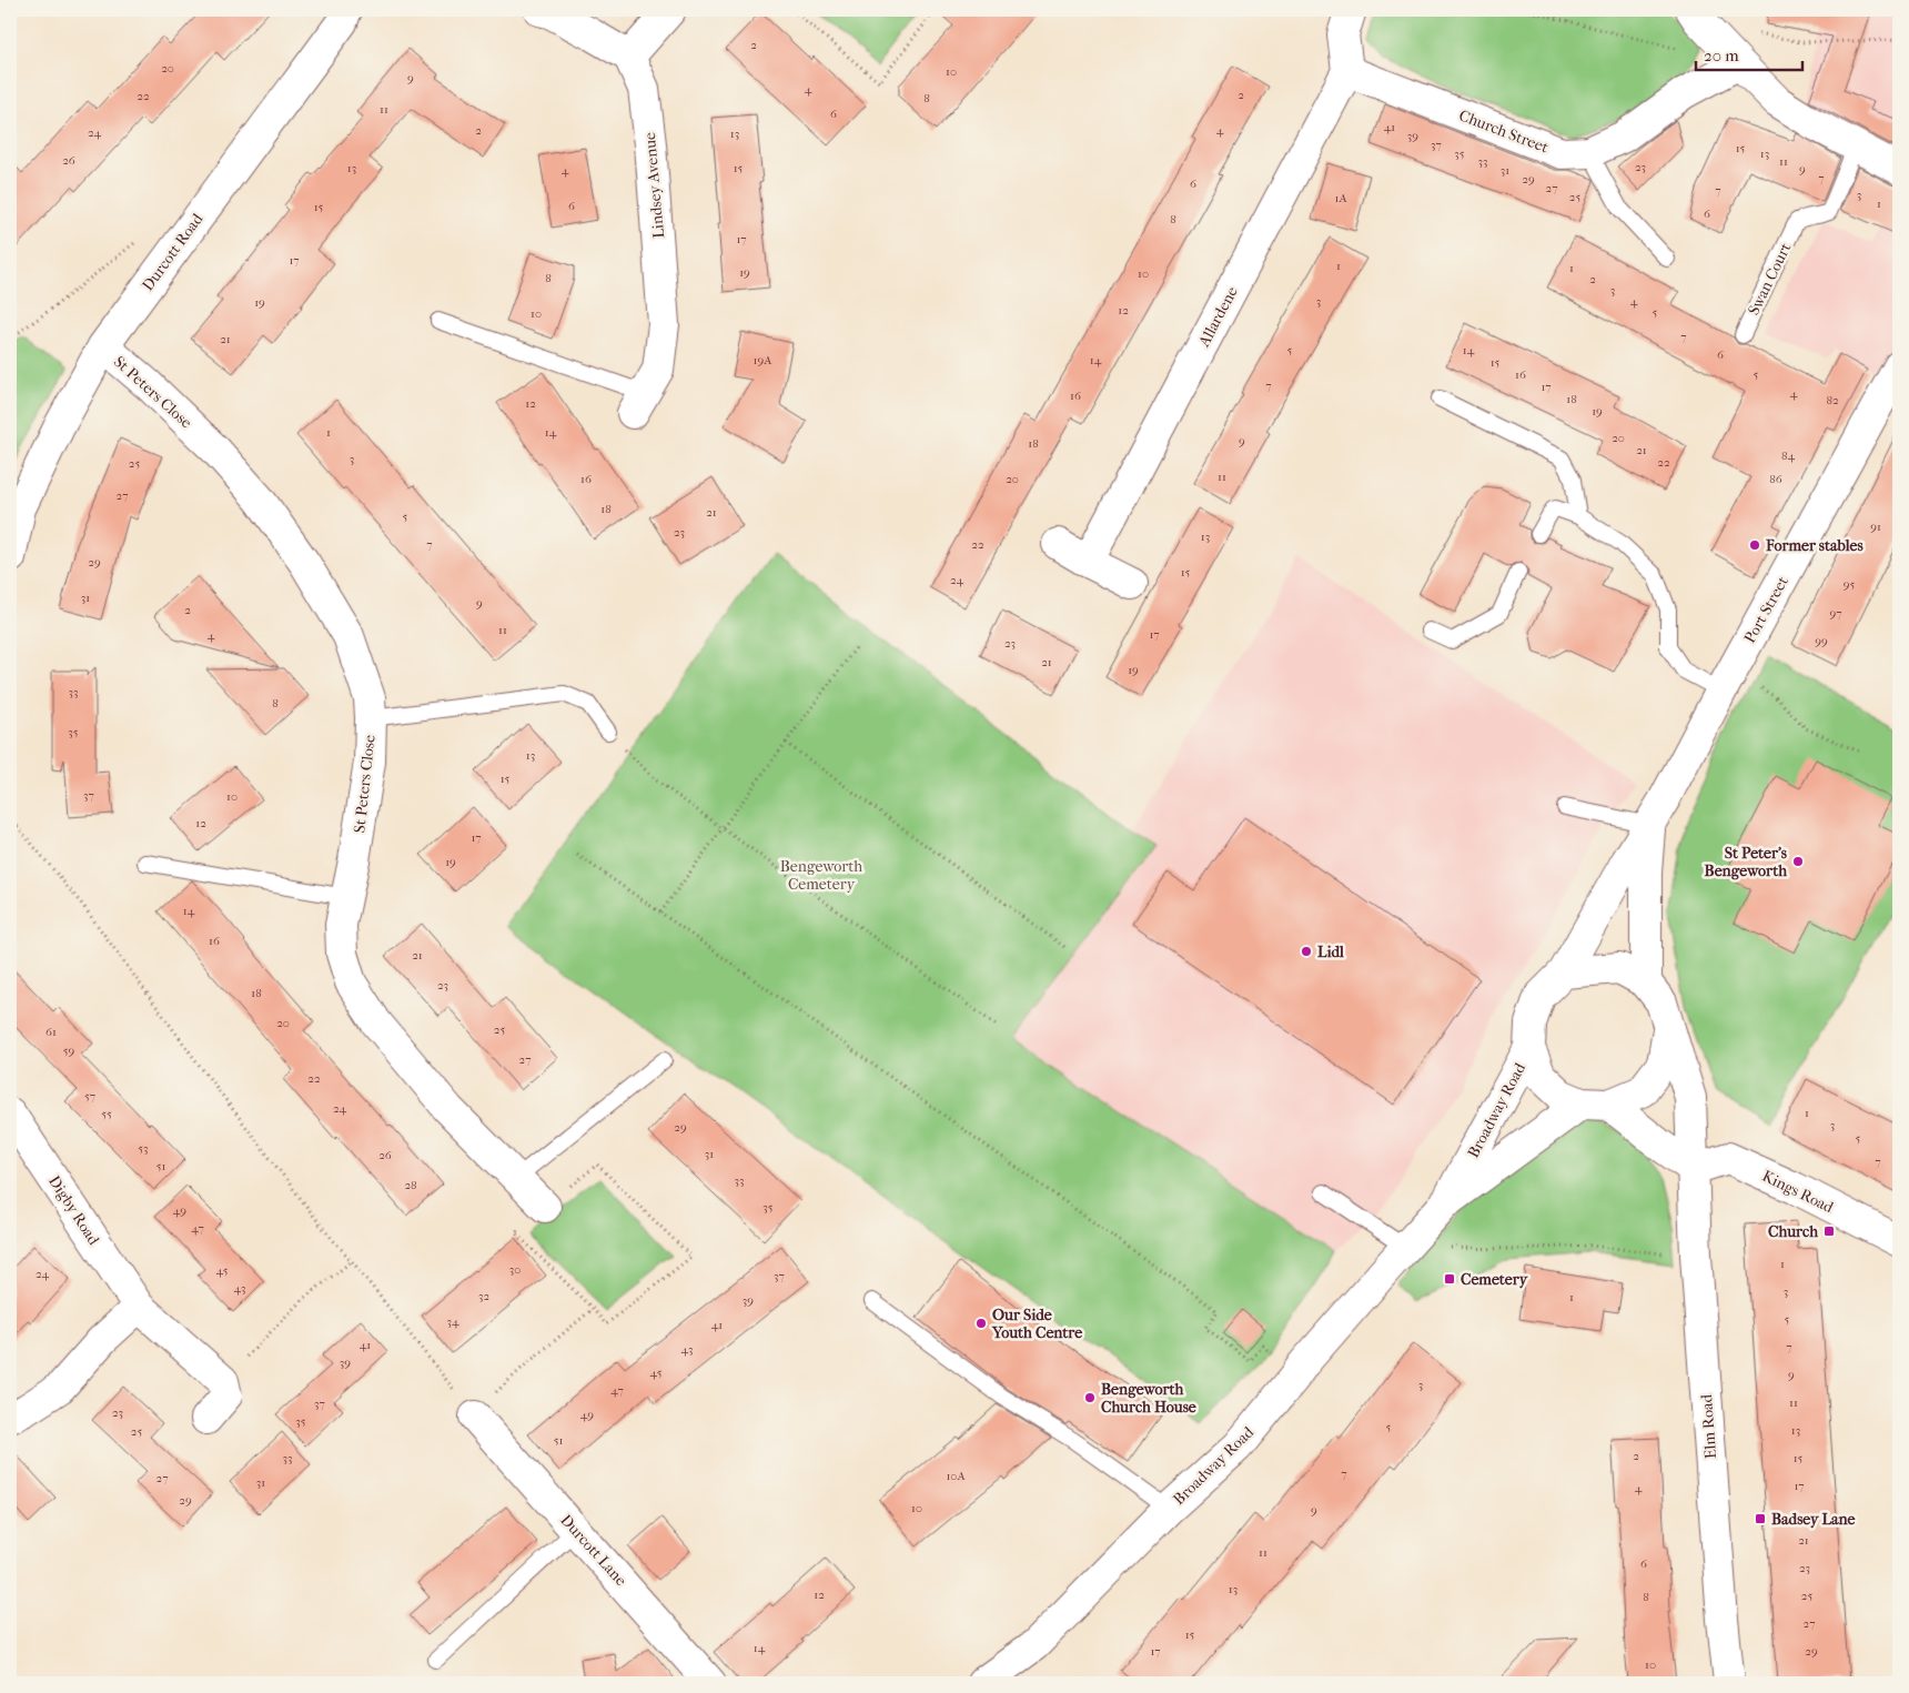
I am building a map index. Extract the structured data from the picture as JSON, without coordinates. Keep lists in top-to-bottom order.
{
  "streets": {
    "street": [
      "Church Street",
      "Lindsey Avenue",
      "Durcott Road",
      "Allardene",
      "St Peters Close",
      "Port Street",
      "Broadway Road",
      "Kings Road",
      "Digby Road",
      "Elm Road",
      "Durcott Lane"
    ],
    "lane": ["Swan Court"]
  },
  "crossings": [
    ["Church Street", "Allardene"],
    ["Durcott Road", "St Peters Close"],
    ["Port Street", "Broadway Road"],
    ["Port Street", "Elm Road"],
    ["Broadway Road", "Elm Road"],
    ["Kings Road", "Elm Road"]
  ],
  "parks": ["Bengeworth Cemetery"],
  "places": {
    "other": [
      "Former stables",
      "St Peter's Bengeworth",
      "Lidl",
      "Our Side Youth Centre",
      "Bengeworth Church House"
    ],
    "transit": ["Church", "Cemetery", "Badsey Lane"]
  },
  "house_numbers": [
    "2",
    "20",
    "10",
    "9",
    "4",
    "2",
    "22",
    "8",
    "11",
    "6",
    "41",
    "2",
    "4",
    "24",
    "13",
    "39",
    "37",
    "15",
    "35",
    "13",
    "26",
    "33",
    "11",
    "23",
    "13",
    "15",
    "9",
    "4",
    "31",
    "7",
    "29",
    "6",
    "27",
    "7",
    "3",
    "25",
    "1A",
    "1",
    "6",
    "15",
    "6",
    "8",
    "17",
    "17",
    "1",
    "1",
    "19",
    "10",
    "8",
    "2",
    "3",
    "3",
    "4",
    "19",
    "12",
    "5",
    "10",
    "7",
    "21",
    "5",
    "14",
    "6",
    "19A",
    "14",
    "15",
    "16",
    "5",
    "7",
    "17",
    "4",
    "16",
    "18",
    "82",
    "12",
    "19",
    "1",
    "14",
    "20",
    "9",
    "18",
    "21",
    "84",
    "3",
    "22",
    "25",
    "11",
    "16",
    "20",
    "86",
    "27",
    "18",
    "21",
    "5",
    "91",
    "23",
    "13",
    "7",
    "22",
    "29",
    "15",
    "24",
    "95",
    "31",
    "9",
    "2",
    "97",
    "11",
    "17",
    "4",
    "99",
    "23",
    "21",
    "19",
    "33",
    "8",
    "35",
    "13",
    "15",
    "37",
    "10",
    "12",
    "17",
    "19",
    "14",
    "16",
    "21",
    "23",
    "18",
    "20",
    "25",
    "61",
    "59",
    "27",
    "22",
    "57",
    "24",
    "1",
    "55",
    "3",
    "29",
    "5",
    "53",
    "31",
    "26",
    "7",
    "51",
    "33",
    "28",
    "35",
    "49",
    "47",
    "1",
    "30",
    "45",
    "24",
    "37",
    "43",
    "3",
    "32",
    "1",
    "39",
    "5",
    "34",
    "41",
    "41",
    "7",
    "43",
    "39",
    "45",
    "9",
    "3",
    "47",
    "11",
    "37",
    "23",
    "49",
    "35",
    "5",
    "13",
    "25",
    "51",
    "2",
    "33",
    "15",
    "7",
    "10A",
    "27",
    "31",
    "17",
    "4",
    "29",
    "10",
    "9",
    "21",
    "11",
    "6",
    "23",
    "13",
    "12",
    "25",
    "8",
    "27",
    "15",
    "14",
    "17",
    "29",
    "10"
  ],
  "scale_bar": "20 m"
}
